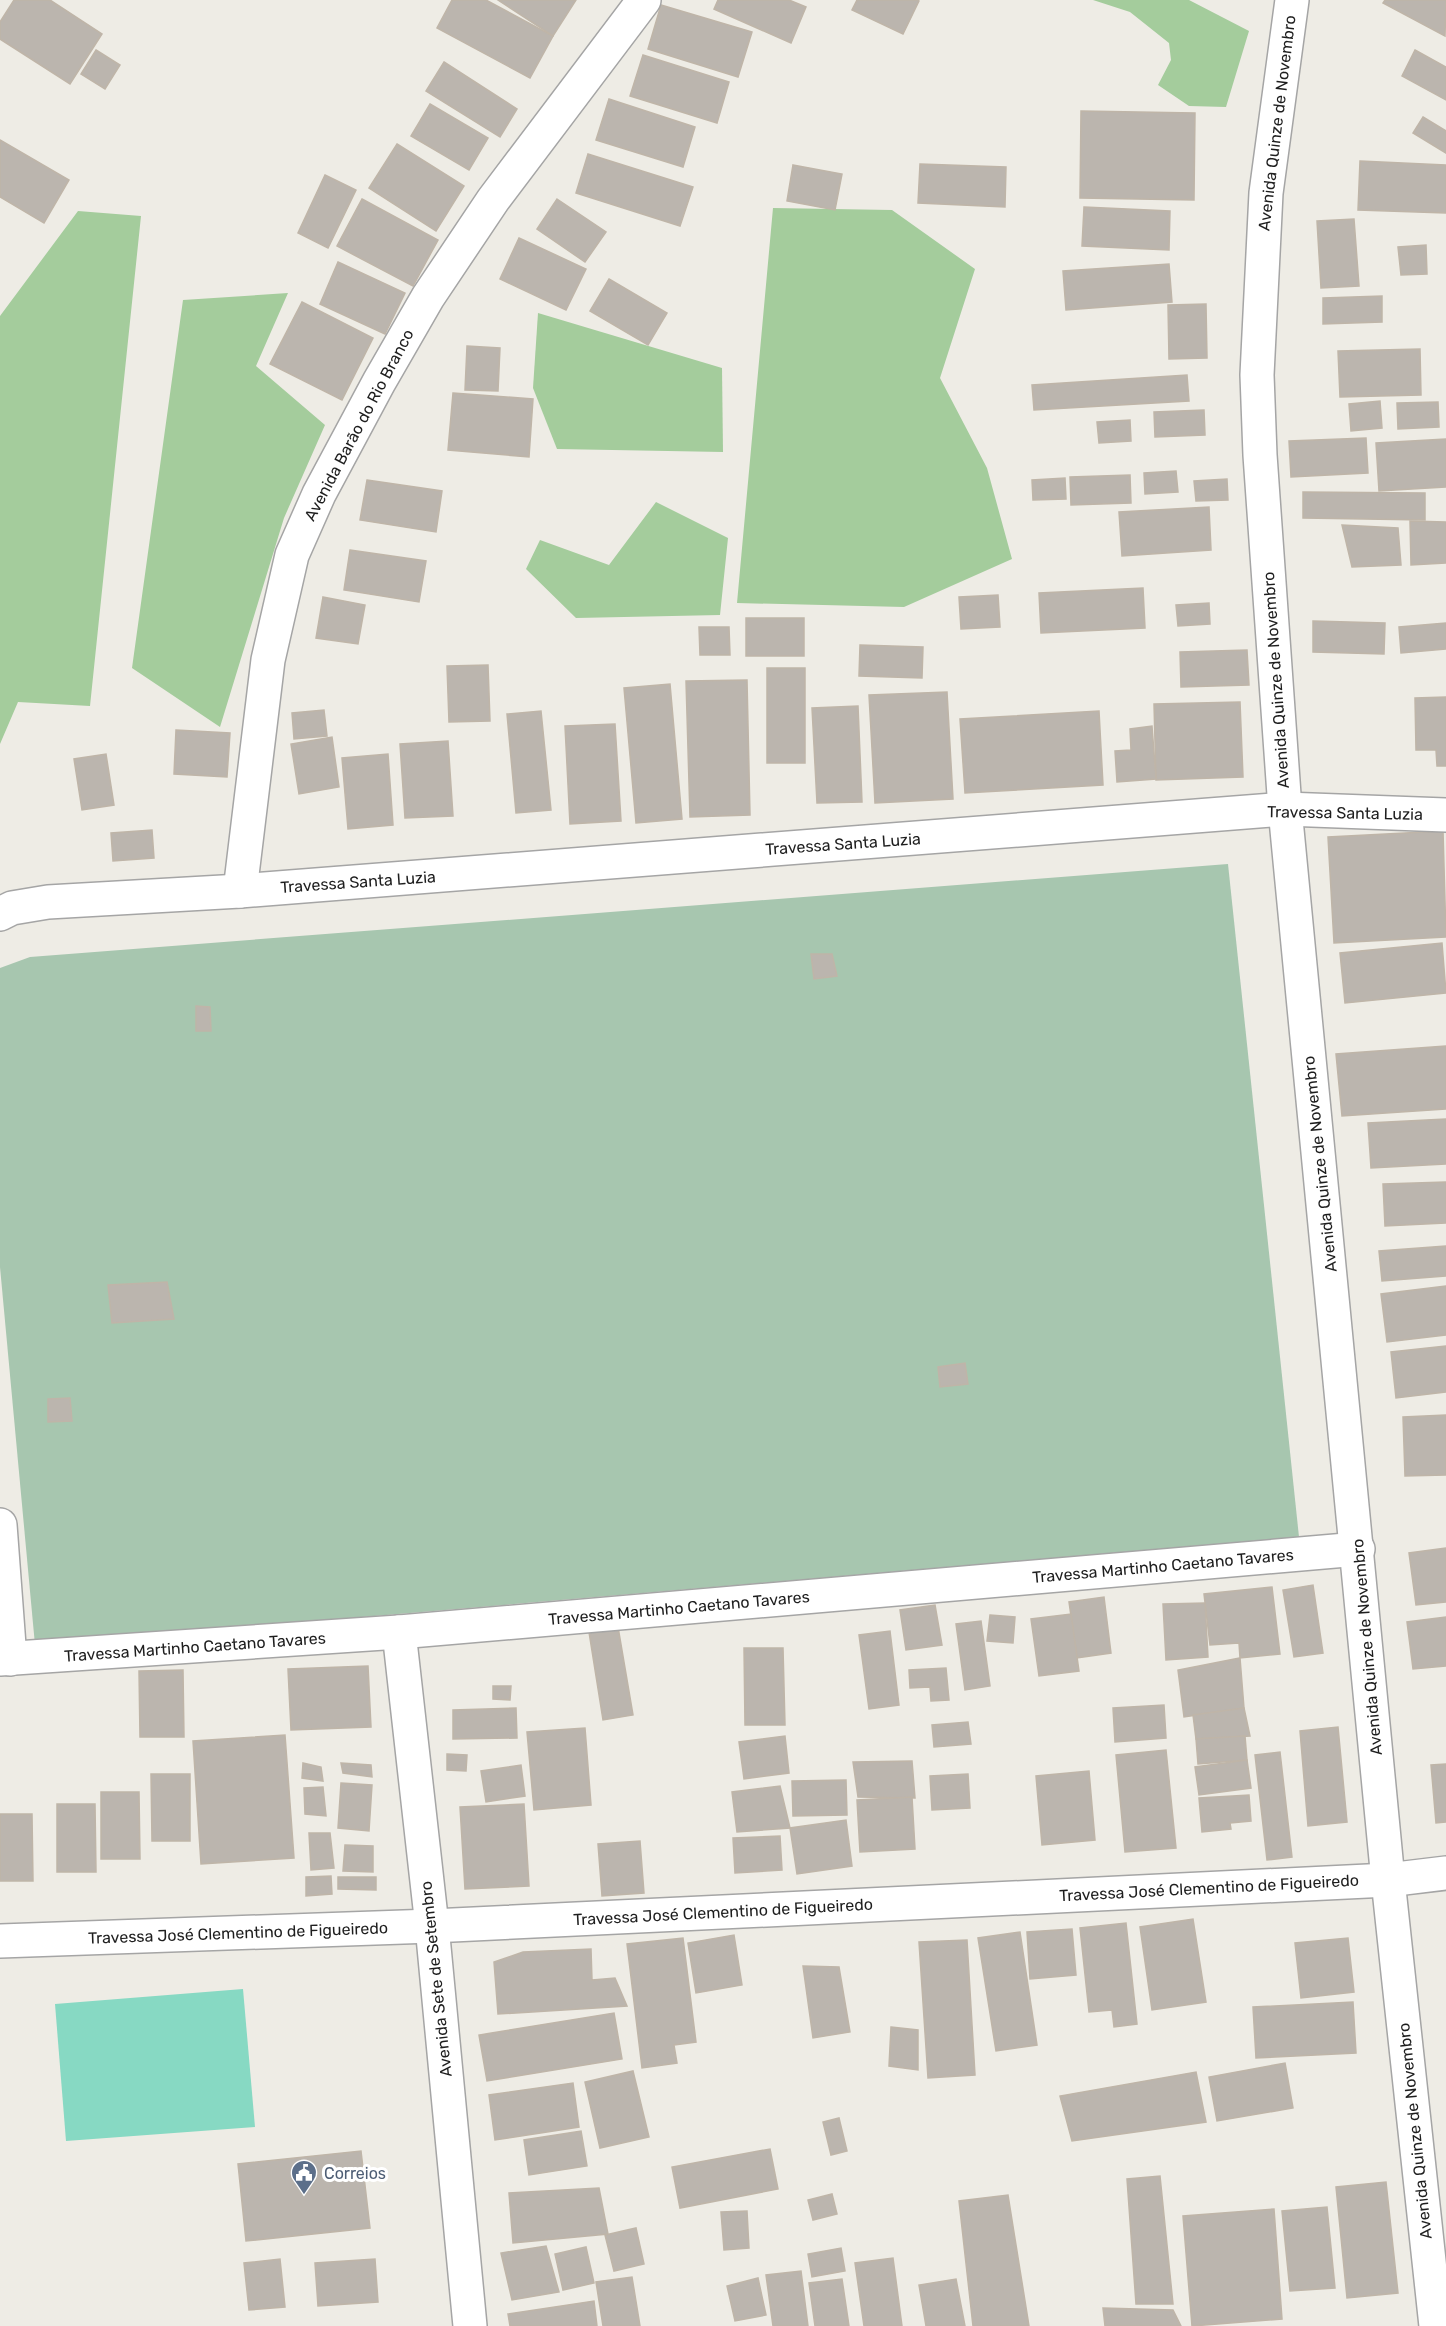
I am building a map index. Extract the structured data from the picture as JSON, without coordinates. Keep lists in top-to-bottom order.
{
  "streets": {
    "street": [
      "Avenida Quinze de Novembro",
      "Avenida Barão do Rio Branco",
      "Travessa Santa Luzia",
      "Travessa Martinho Caetano Tavares",
      "Travessa José Clementino de Figueiredo",
      "Avenida Sete de Setembro"
    ]
  },
  "crossings": [
    ["Avenida Quinze de Novembro", "Travessa Santa Luzia"],
    ["Avenida Quinze de Novembro", "Travessa Martinho Caetano Tavares"],
    ["Avenida Quinze de Novembro", "Travessa José Clementino de Figueiredo"],
    ["Avenida Barão do Rio Branco", "Travessa Santa Luzia"],
    ["Travessa Martinho Caetano Tavares", "Avenida Sete de Setembro"],
    ["Travessa José Clementino de Figueiredo", "Avenida Sete de Setembro"]
  ],
  "places": {
    "public building": ["Correios"]
  }
}
